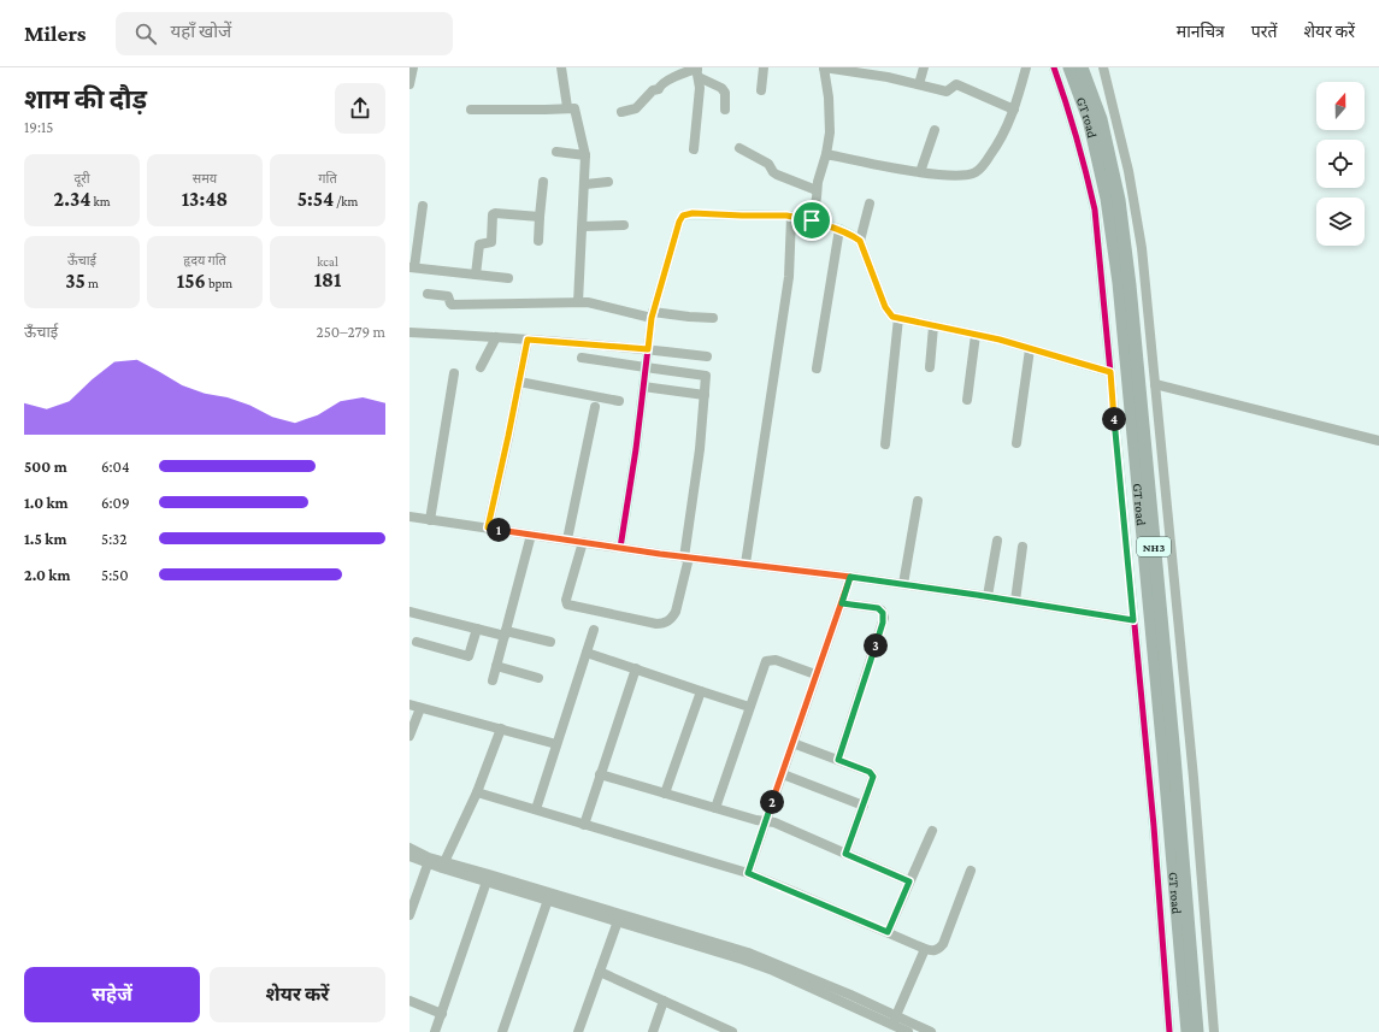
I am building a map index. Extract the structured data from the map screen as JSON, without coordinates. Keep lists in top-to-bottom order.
{
  "streets": {
    "highway": ["GT road", "NH3"]
  },
  "north": "top",
  "page": {
    "header": "Milers",
    "search": "यहाँ खोजें",
    "nav": ["मानचित्र", "परतें", "शेयर करें"],
    "heading": ["शाम की दौड़", "19:15"],
    "stats": [
      ["दूरी", "2.34 km"],
      ["समय", "13:48"],
      ["गति", "5:54 /km"],
      ["ऊँचाई", "35 m"],
      ["हृदय गति", "156 bpm"],
      ["kcal", "181"]
    ],
    "chart": ["ऊँचाई", "250–279 m"],
    "pins": [
      "4",
      "1",
      "3",
      "2"
    ],
    "list": [
      {
        "name": "500 m",
        "note": "6:04"
      },
      {
        "name": "1.0 km",
        "note": "6:09"
      },
      {
        "name": "1.5 km",
        "note": "5:32"
      },
      {
        "name": "2.0 km",
        "note": "5:50"
      }
    ],
    "buttons": ["सहेजें", "शेयर करें"]
  }
}
